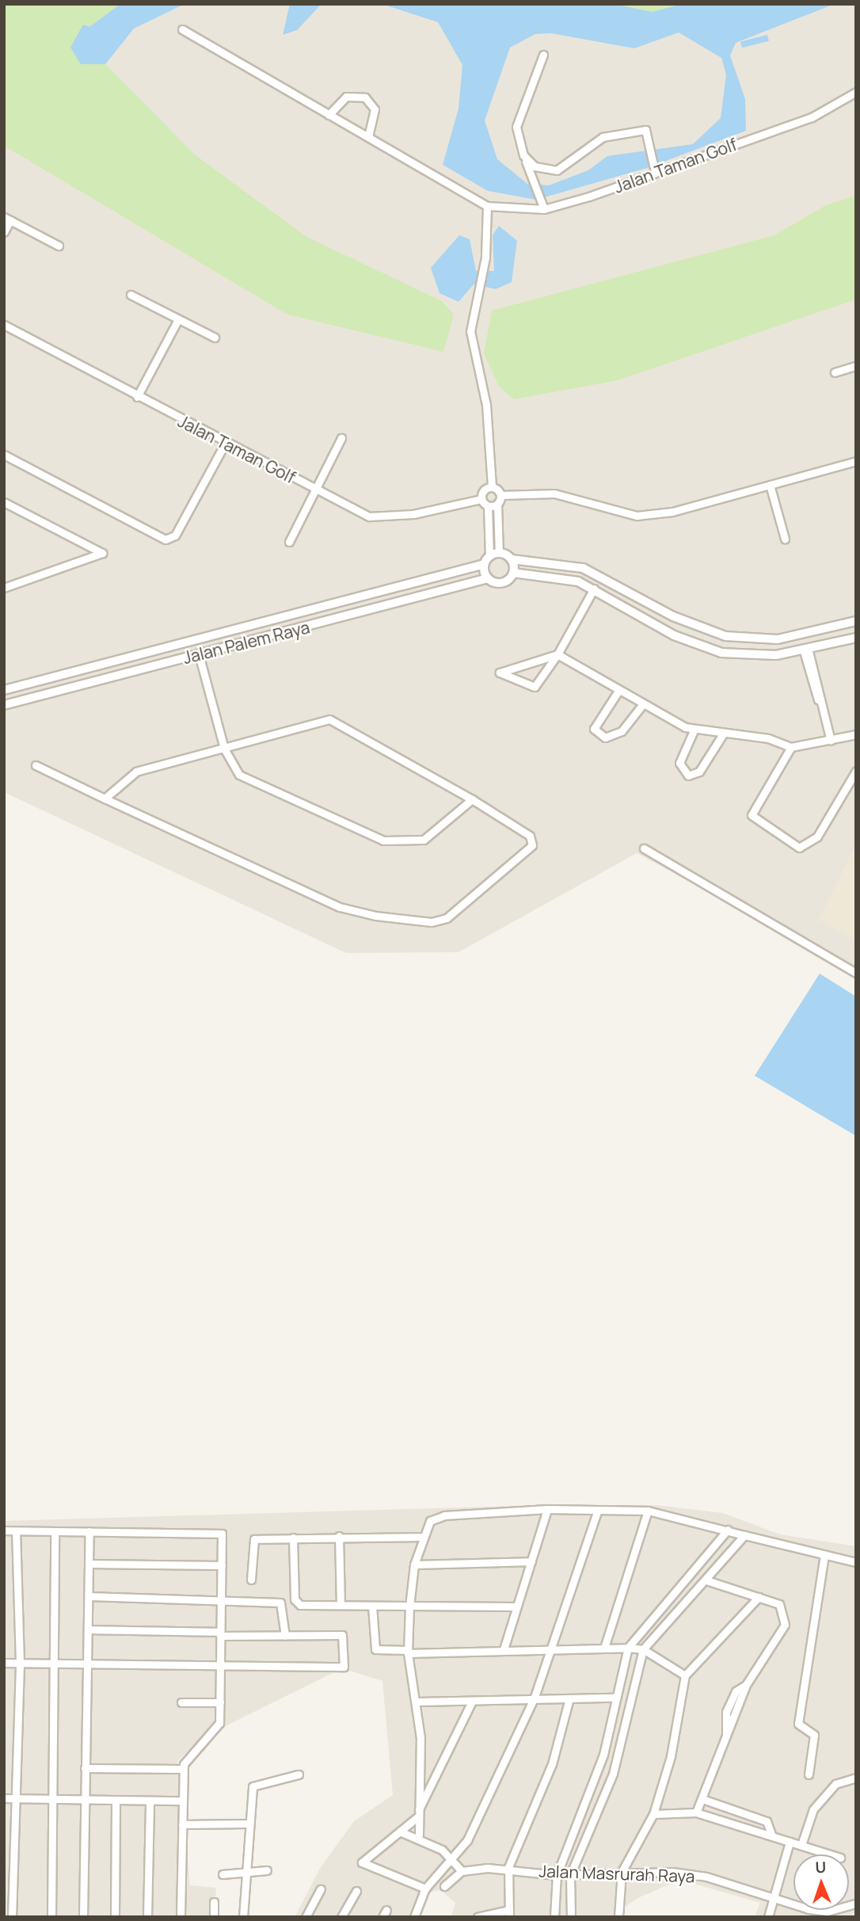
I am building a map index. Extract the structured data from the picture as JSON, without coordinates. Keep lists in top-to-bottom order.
{
  "streets": {
    "street": ["Jalan Taman Golf", "Jalan Palem Raya", "Jalan Masrurah Raya"]
  },
  "north": "top"
}
